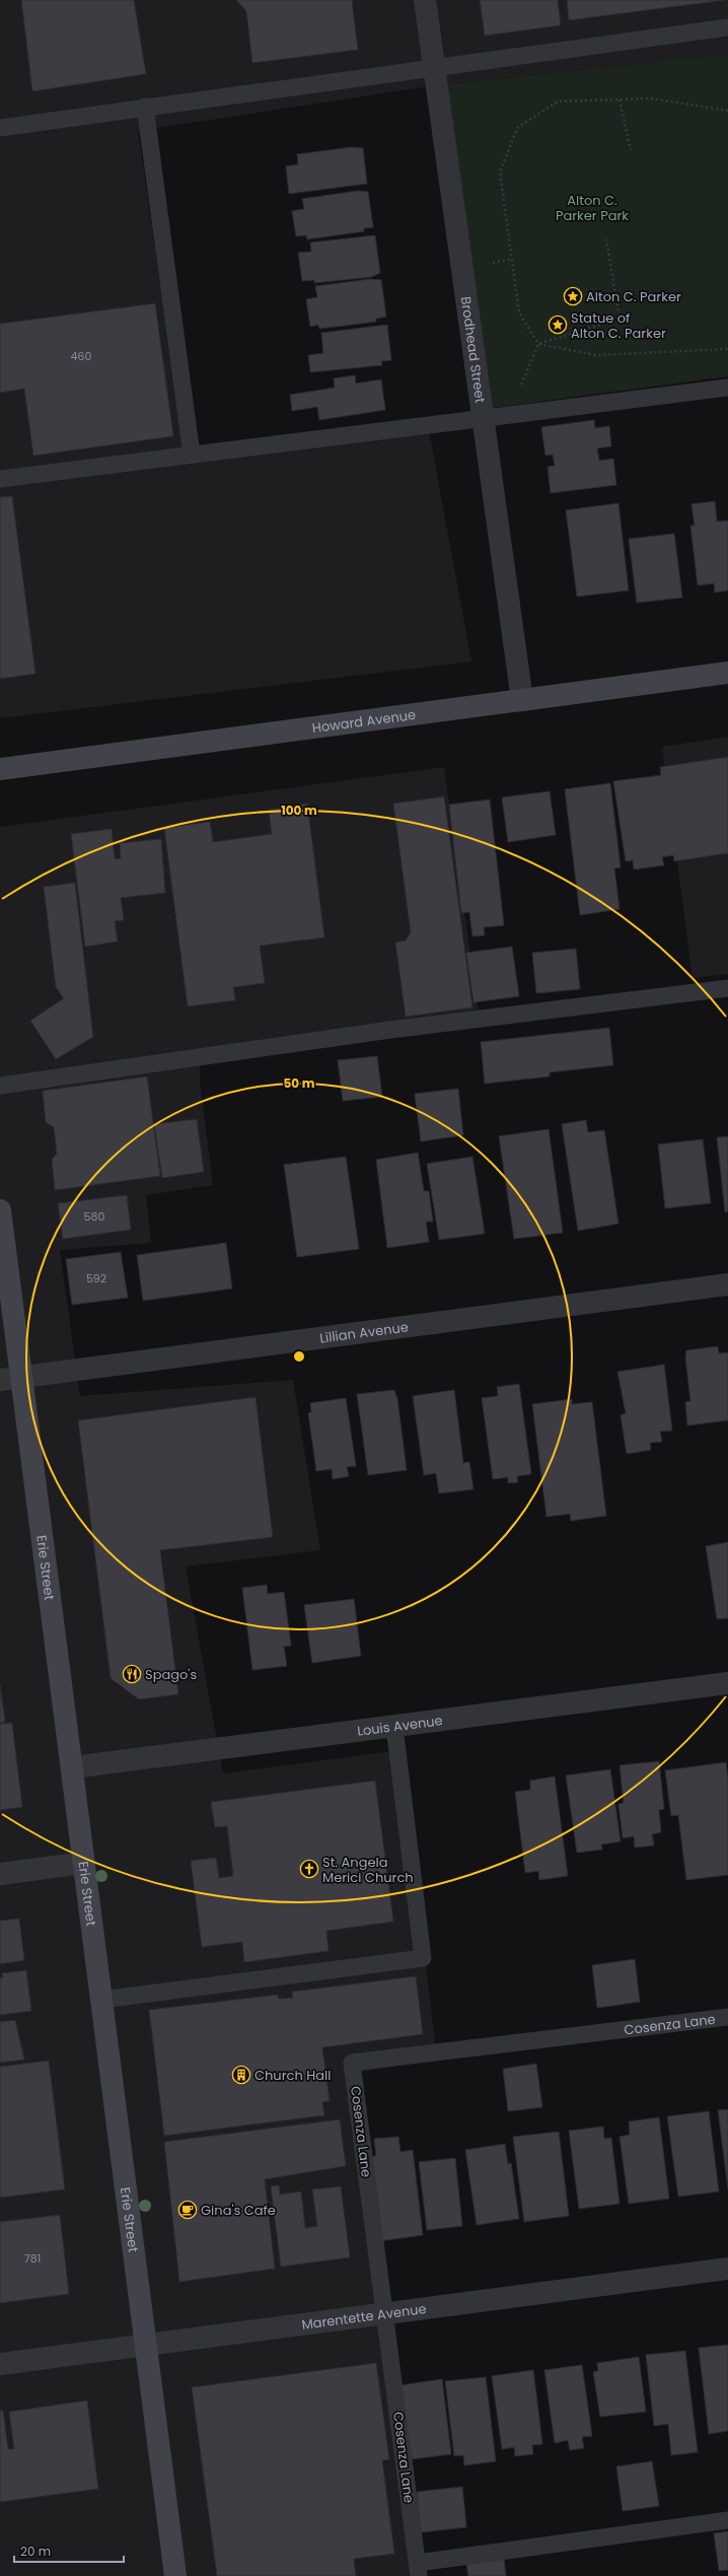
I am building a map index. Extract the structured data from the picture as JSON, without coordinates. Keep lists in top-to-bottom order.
{
  "streets": {
    "street": [
      "Brodhead Street",
      "Howard Avenue",
      "Lillian Avenue",
      "Erie Street",
      "Louis Avenue",
      "Marentette Avenue"
    ],
    "lane": ["Cosenza Lane"]
  },
  "crossings": [
    ["Brodhead Street", "Howard Avenue"],
    ["Lillian Avenue", "Erie Street"],
    ["Erie Street", "Louis Avenue"],
    ["Erie Street", "Marentette Avenue"],
    ["Cosenza Lane", "Marentette Avenue"]
  ],
  "parks": ["Alton C. Parker Park"],
  "places": {
    "place": ["Alton C. Parker", "Statue of Alton C. Parker"],
    "restaurant": ["Spago's"],
    "church": ["St. Angela Merici Church"],
    "building": ["Church Hall"],
    "cafe": ["Gina's Cafe"]
  },
  "house_numbers": [
    "460",
    "580",
    "592",
    "781"
  ],
  "scale_bar": "20 m",
  "rings": ["100 m", "50 m"]
}
